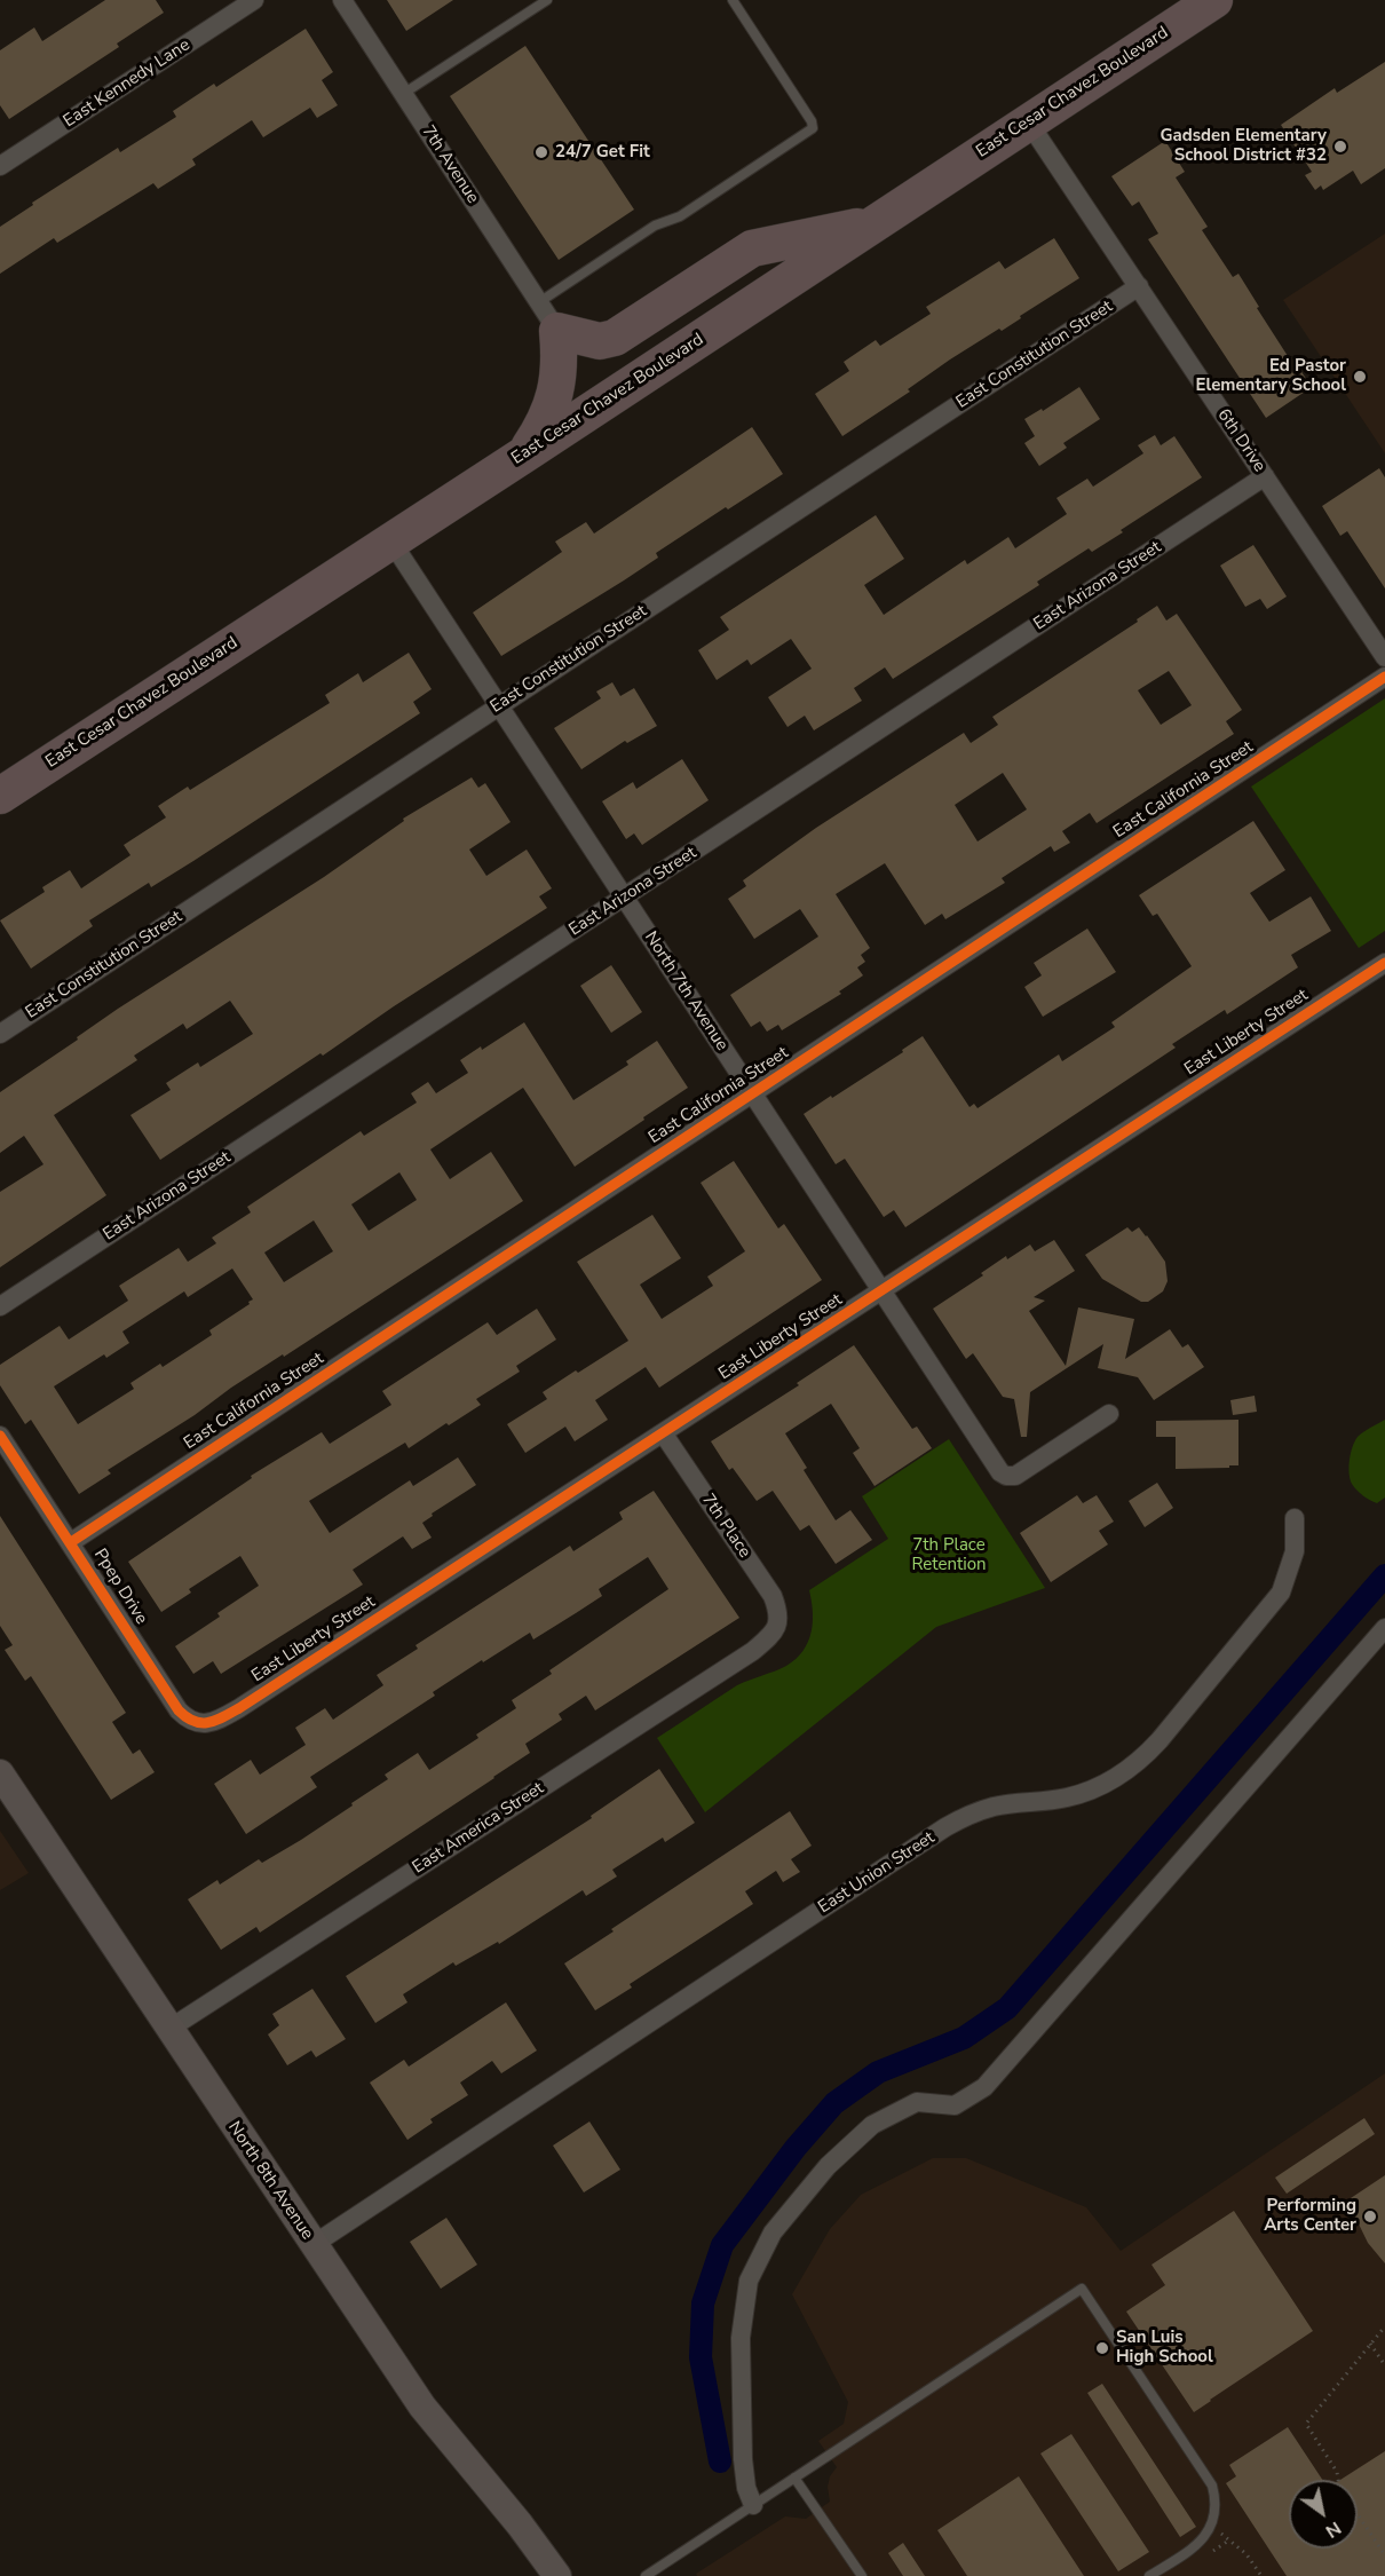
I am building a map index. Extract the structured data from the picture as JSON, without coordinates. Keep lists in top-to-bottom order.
{
  "streets": {
    "highway": ["East Cesar Chavez Boulevard"],
    "main road": ["North 8th Avenue"],
    "street": [
      "East Kennedy Lane",
      "7th Avenue",
      "East Constitution Street",
      "6th Drive",
      "East Arizona Street",
      "East California Street",
      "North 7th Avenue",
      "East Liberty Street",
      "7th Place",
      "Ppep Drive",
      "East America Street",
      "East Union Street"
    ]
  },
  "crossings": [
    ["East Cesar Chavez Boulevard", "6th Drive"],
    ["East Cesar Chavez Boulevard", "North 7th Avenue"],
    ["East Constitution Street", "6th Drive"],
    ["East Constitution Street", "North 7th Avenue"],
    ["6th Drive", "East Arizona Street"],
    ["East Arizona Street", "North 7th Avenue"],
    ["East California Street", "North 7th Avenue"],
    ["East California Street", "Ppep Drive"],
    ["North 7th Avenue", "East Liberty Street"],
    ["East Liberty Street", "7th Place"],
    ["East Liberty Street", "Ppep Drive"],
    ["7th Place", "East America Street"],
    ["East America Street", "North 8th Avenue"],
    ["East Union Street", "North 8th Avenue"]
  ],
  "parks": ["7th Place Retention"],
  "places": [
    "Gadsden Elementary School District #32",
    "24/7 Get Fit",
    "Ed Pastor Elementary School",
    "Performing Arts Center",
    "San Luis High School"
  ],
  "north": "bottom right"
}
